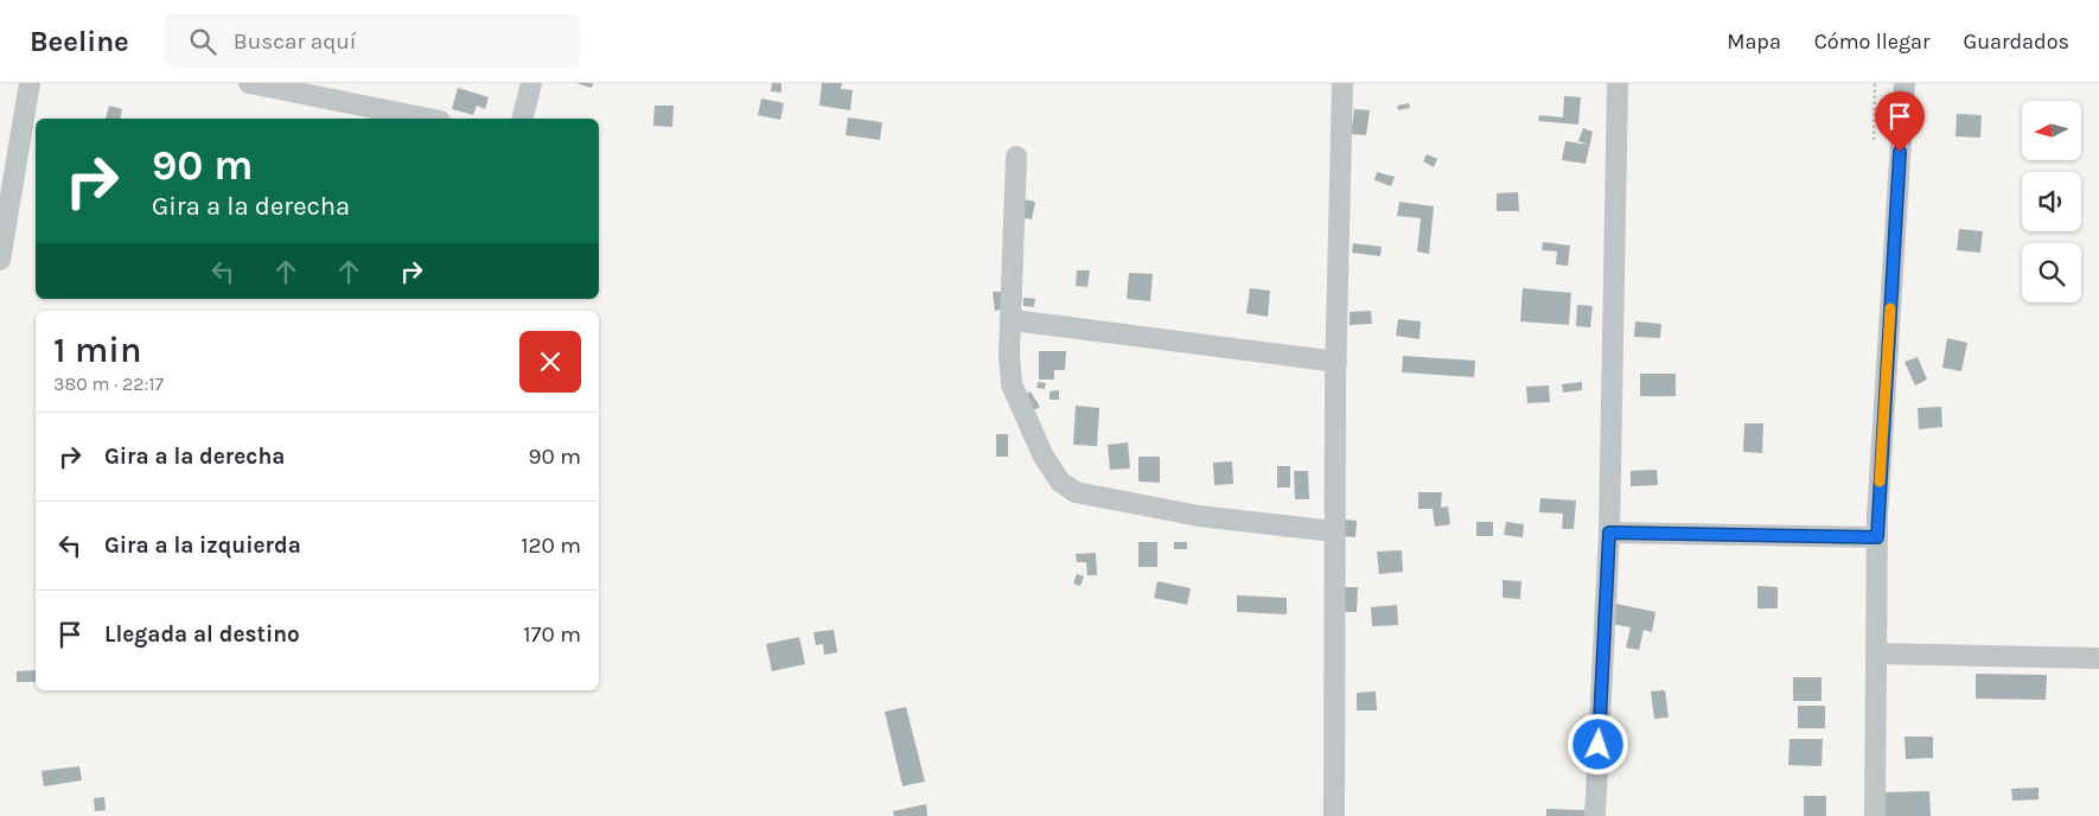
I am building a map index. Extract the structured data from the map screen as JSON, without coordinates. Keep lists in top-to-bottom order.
{
  "north": "left",
  "page": {
    "header": "Beeline",
    "search": "Buscar aquí",
    "nav": ["Mapa", "Cómo llegar", "Guardados"],
    "turn": ["90 m", "Gira a la derecha"],
    "heading": ["1 min", "380 m · 22:17"],
    "list": [
      {
        "name": "Gira a la derecha",
        "value": "90 m"
      },
      {
        "name": "Gira a la izquierda",
        "value": "120 m"
      },
      {
        "name": "Llegada al destino",
        "value": "170 m"
      }
    ]
  }
}
